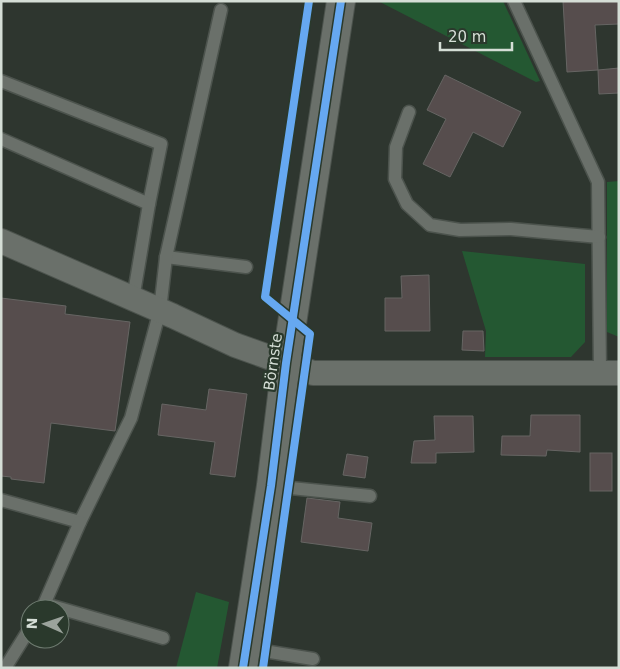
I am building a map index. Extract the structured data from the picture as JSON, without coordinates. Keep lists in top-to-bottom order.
{
  "streets": {
    "street": ["Börnste"]
  },
  "scale_bar": "20 m",
  "north": "left"
}
